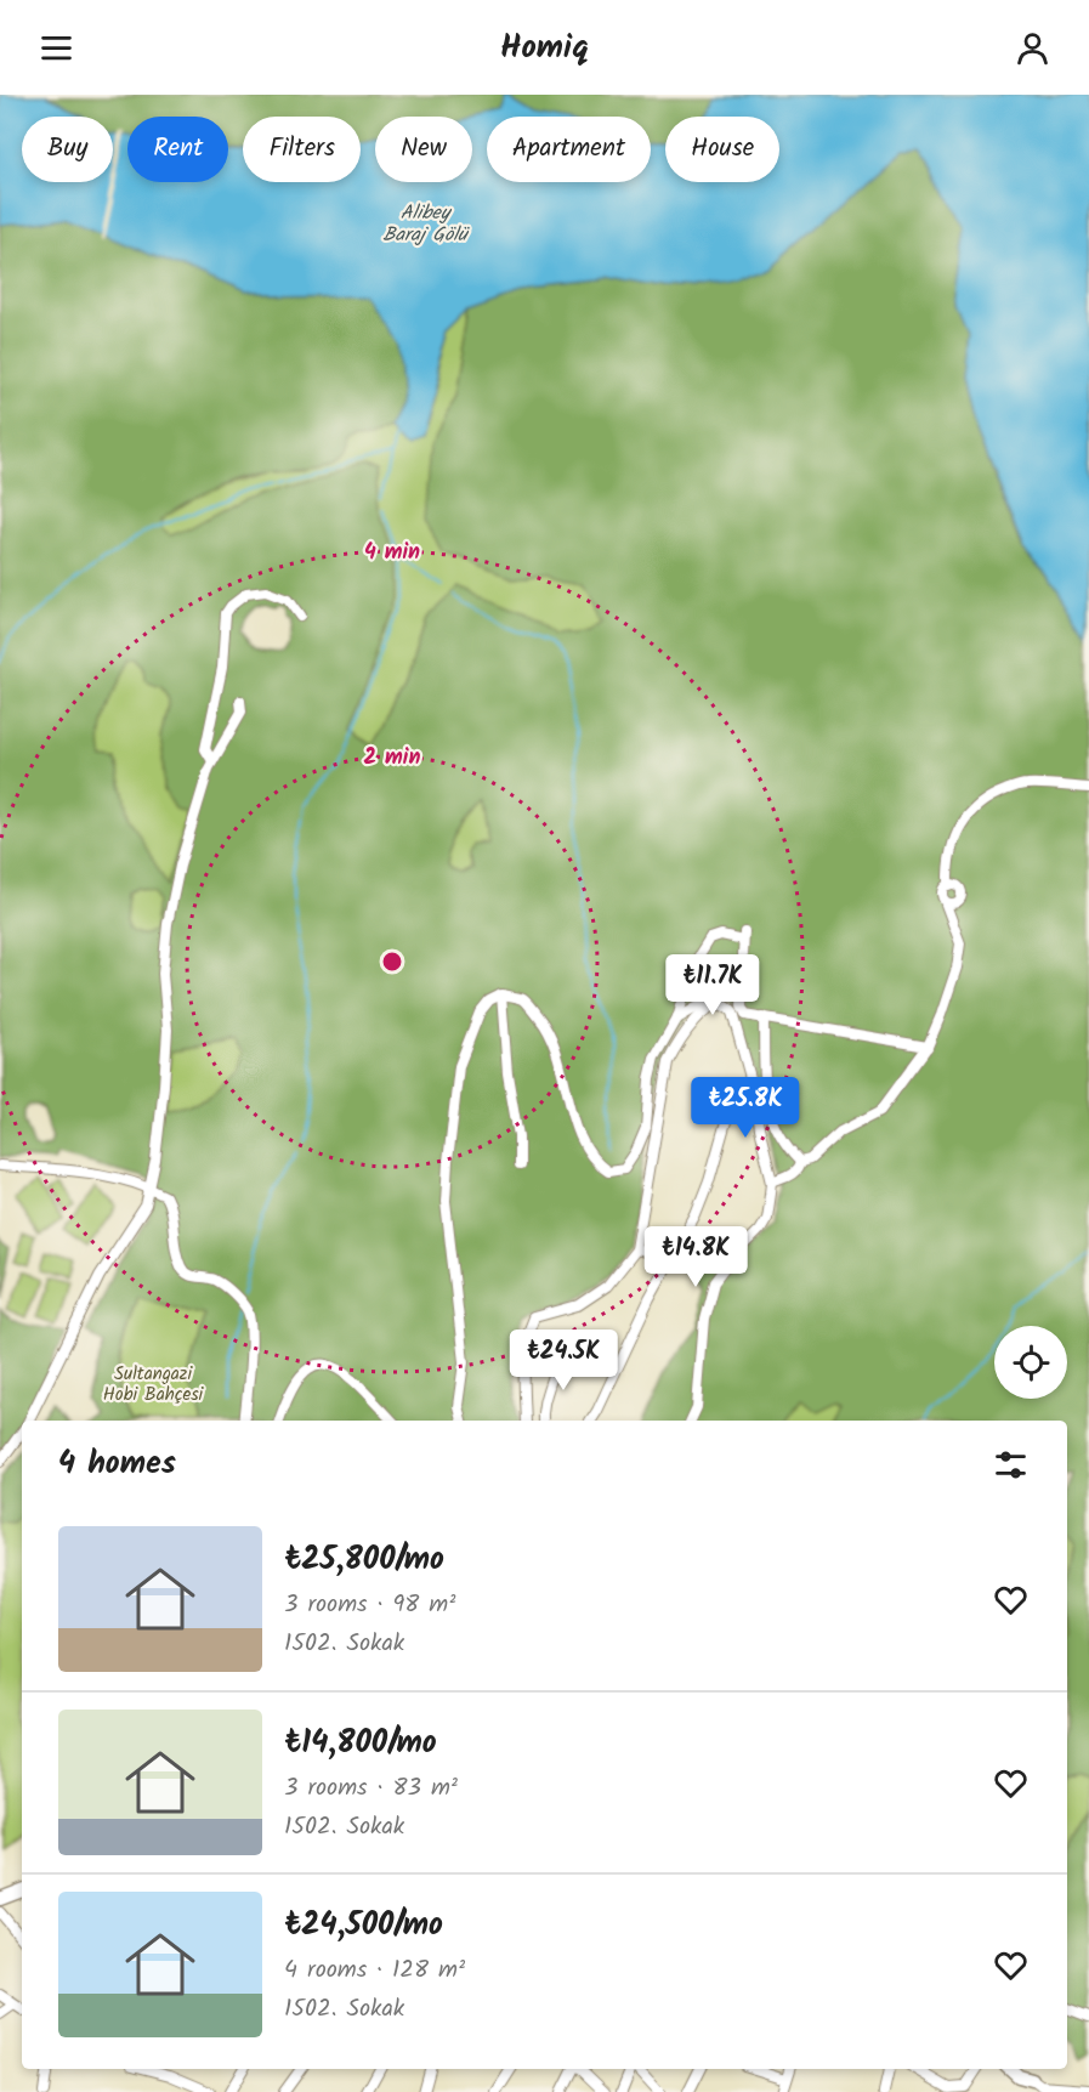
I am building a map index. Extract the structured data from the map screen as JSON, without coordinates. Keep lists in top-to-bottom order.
{
  "water": ["Alibey Baraj Gölü"],
  "parks": ["Sultangazi Hobi Bahçesi"],
  "page": {
    "header": "Homiq",
    "chip": [
      "Buy",
      "Rent",
      "Filters",
      "New",
      "Apartment",
      "House"
    ],
    "price": [
      "₺11.7K",
      "₺25.8K",
      "₺14.8K",
      "₺24.5K"
    ],
    "heading": "4 homes",
    "list": [
      {
        "name": "₺25,800/mo",
        "note": "3 rooms · 98 m² · 1502. Sokak"
      },
      {
        "name": "₺14,800/mo",
        "note": "3 rooms · 83 m² · 1502. Sokak"
      },
      {
        "name": "₺24,500/mo",
        "note": "4 rooms · 128 m² · 1502. Sokak"
      }
    ]
  },
  "rings": ["4 min", "2 min"]
}
